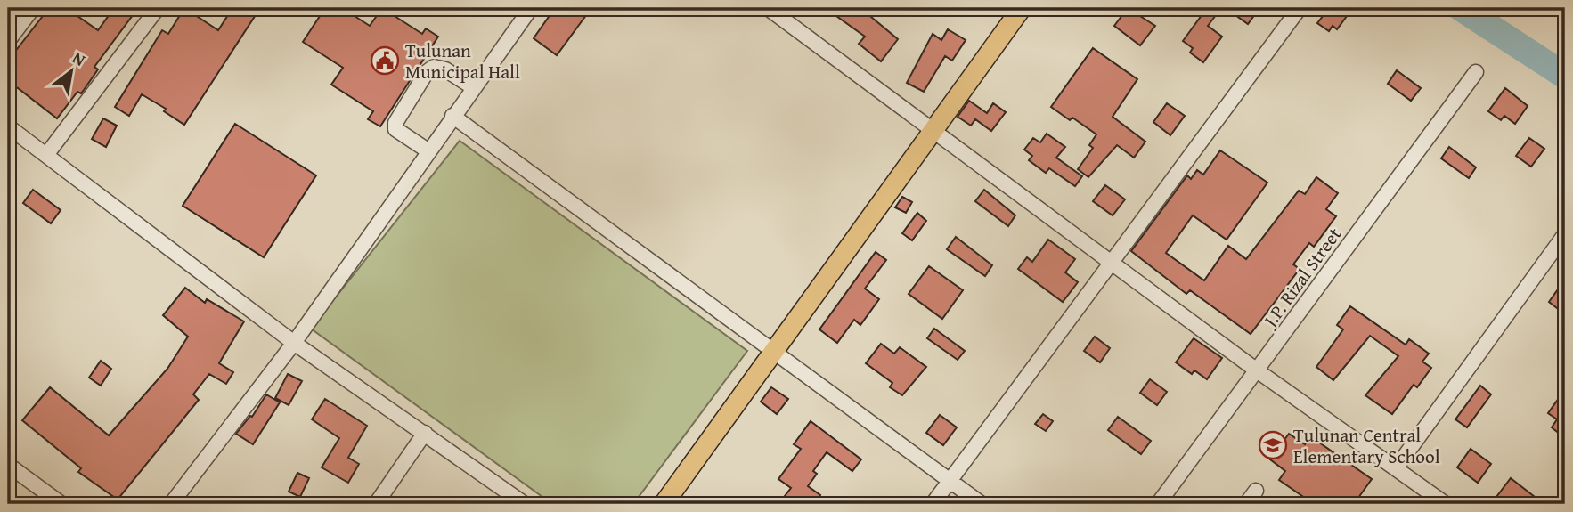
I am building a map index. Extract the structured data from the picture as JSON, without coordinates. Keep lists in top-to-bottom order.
{
  "streets": {
    "street": ["J.P. Rizal Street"]
  },
  "places": {
    "public building": ["Tulunan Municipal Hall"],
    "school or university": ["Tulunan Central Elementary School"]
  },
  "north": "top right"
}
